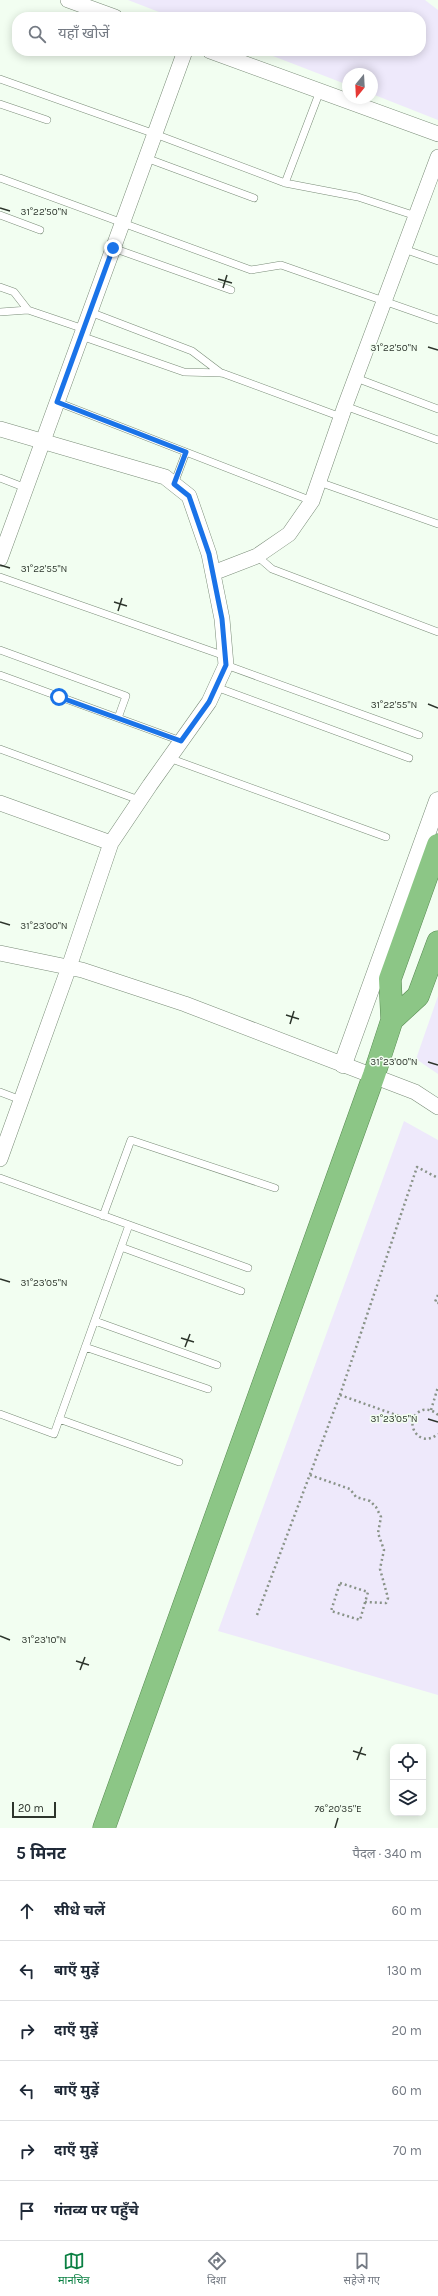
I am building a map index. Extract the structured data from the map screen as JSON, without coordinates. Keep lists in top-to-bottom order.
{
  "scale_bar": "20 m",
  "north": "bottom",
  "page": {
    "search": "यहाँ खोजें",
    "scale": "20 m",
    "heading": ["5 मिनट", "पैदल · 340 m"],
    "list": [
      ["सीधे चलें", "60 m"],
      ["बाएँ मुड़ें", "130 m"],
      ["दाएँ मुड़ें", "20 m"],
      ["बाएँ मुड़ें", "60 m"],
      ["दाएँ मुड़ें", "70 m"],
      "गंतव्य पर पहुँचे"
    ],
    "nav": ["मानचित्र", "दिशा", "सहेजे गए"]
  },
  "coordinates": [
    "31°22'50\"N",
    "31°22'55\"N",
    "31°23'00\"N",
    "31°23'05\"N",
    "31°23'10\"N",
    "76°20'35\"E"
  ]
}
